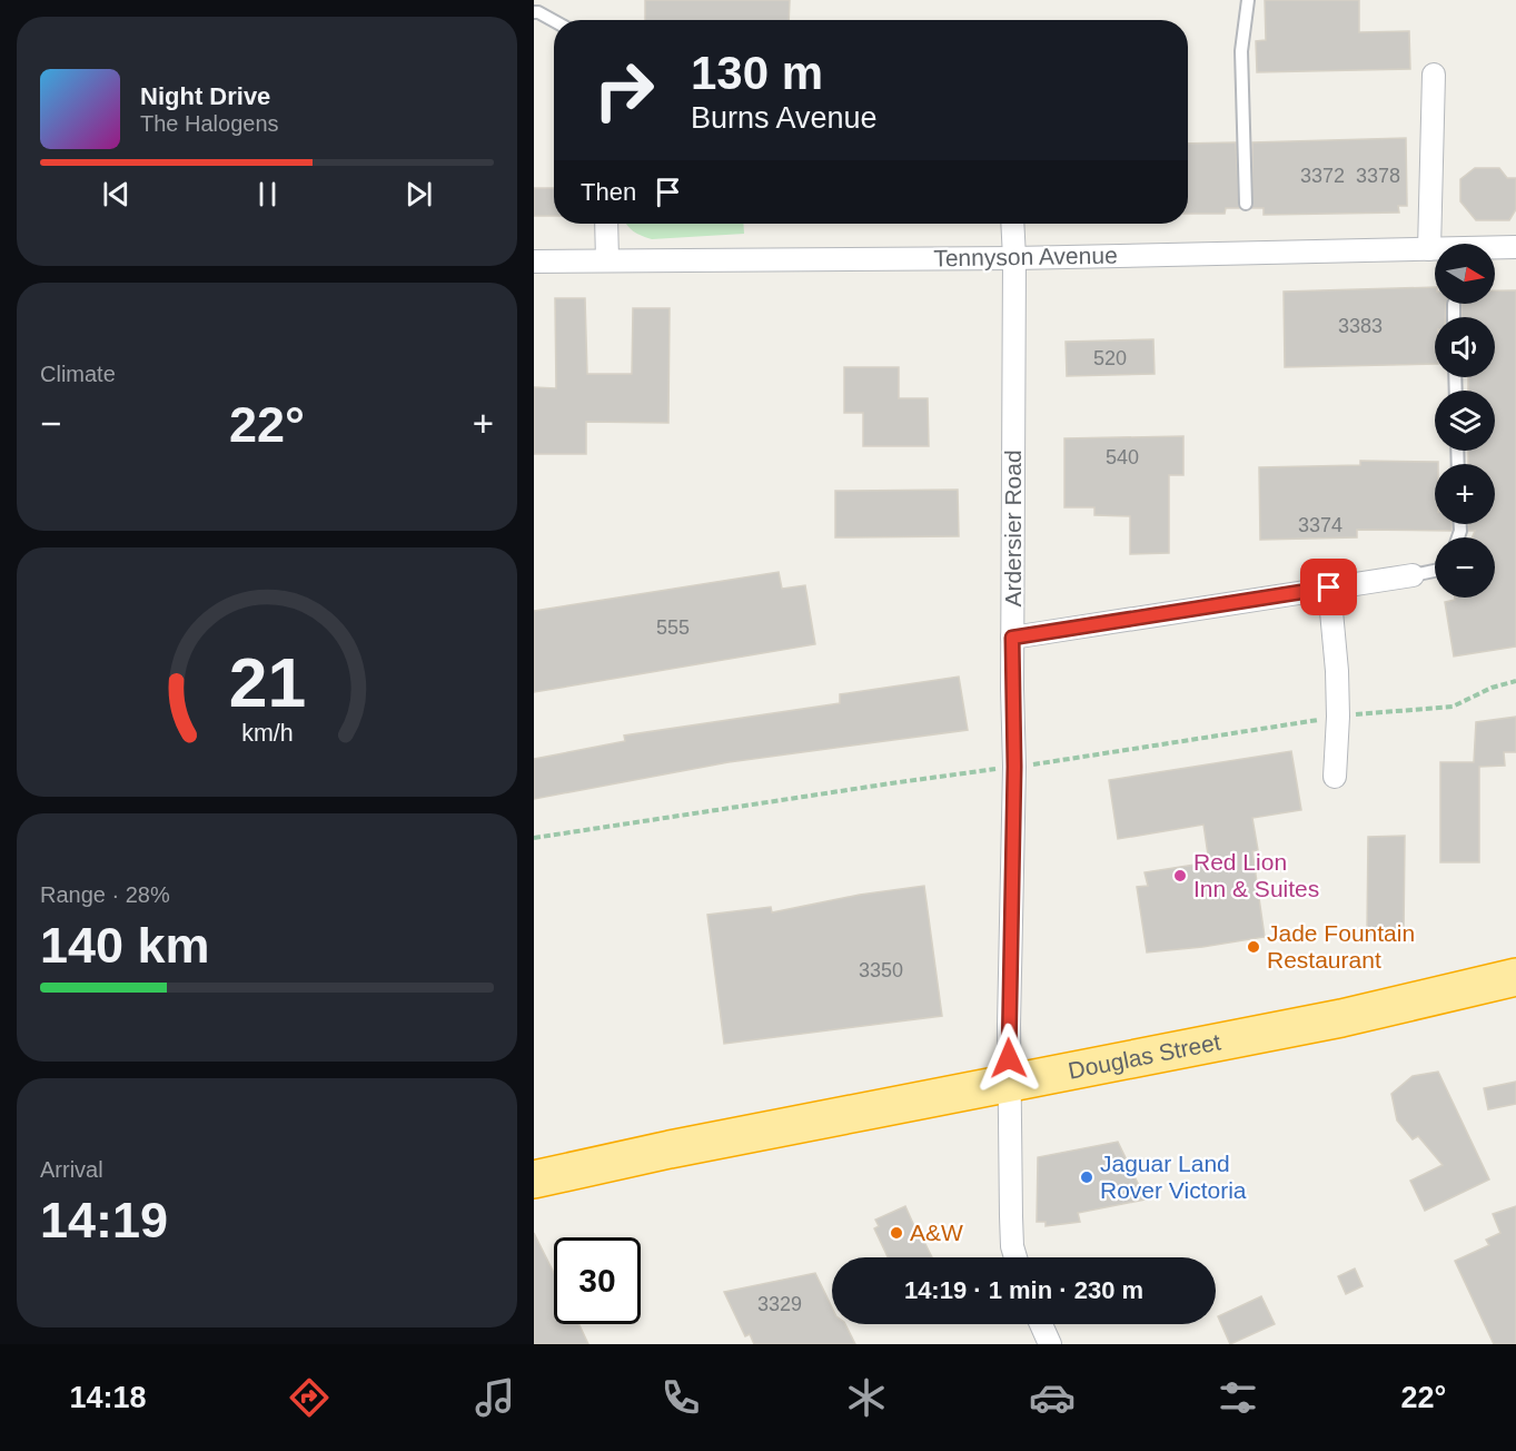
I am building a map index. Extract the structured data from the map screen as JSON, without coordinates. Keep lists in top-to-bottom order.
{
  "streets": {
    "highway": ["Douglas Street"],
    "street": ["Tennyson Avenue", "Ardersier Road"]
  },
  "crossings": [
    ["Tennyson Avenue", "Ardersier Road"],
    ["Ardersier Road", "Douglas Street"]
  ],
  "places": [
    "Red Lion Inn & Suites",
    "Jade Fountain Restaurant",
    "Jaguar Land Rover Victoria",
    "A&W"
  ],
  "house_numbers": [
    "3372",
    "3378",
    "3383",
    "520",
    "540",
    "3374",
    "555",
    "3350",
    "3329"
  ],
  "north": "right",
  "page": {
    "turn": ["130 m", "Burns Avenue"],
    "song": ["Night Drive", "The Halogens"],
    "then": "Then",
    "map_buttons": ["+", "−"],
    "tile": [
      "Climate",
      ["Range · 28%", "140 km"],
      ["Arrival", "14:19"]
    ],
    "heat": ["−", "22°", "+"],
    "limit": "30",
    "trip": "14:19 · 1 min · 230 m",
    "tabs": ["14:18", "22°"],
    "gauge": ["21", "km/h"]
  }
}
